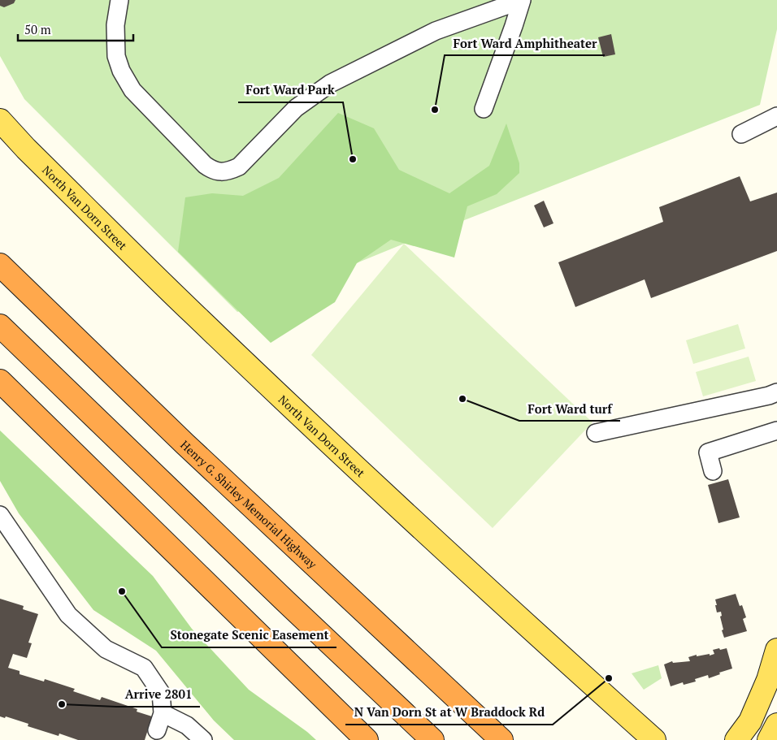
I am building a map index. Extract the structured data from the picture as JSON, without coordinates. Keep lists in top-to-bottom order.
{
  "streets": {
    "highway": ["Henry G. Shirley Memorial Highway"],
    "main road": ["North Van Dorn Street"]
  },
  "places": [
    "Fort Ward Amphitheater",
    "Fort Ward Park",
    "Fort Ward turf",
    "Stonegate Scenic Easement",
    "N Van Dorn St at W Braddock Rd",
    "Arrive 2801"
  ],
  "scale_bar": "50 m"
}
